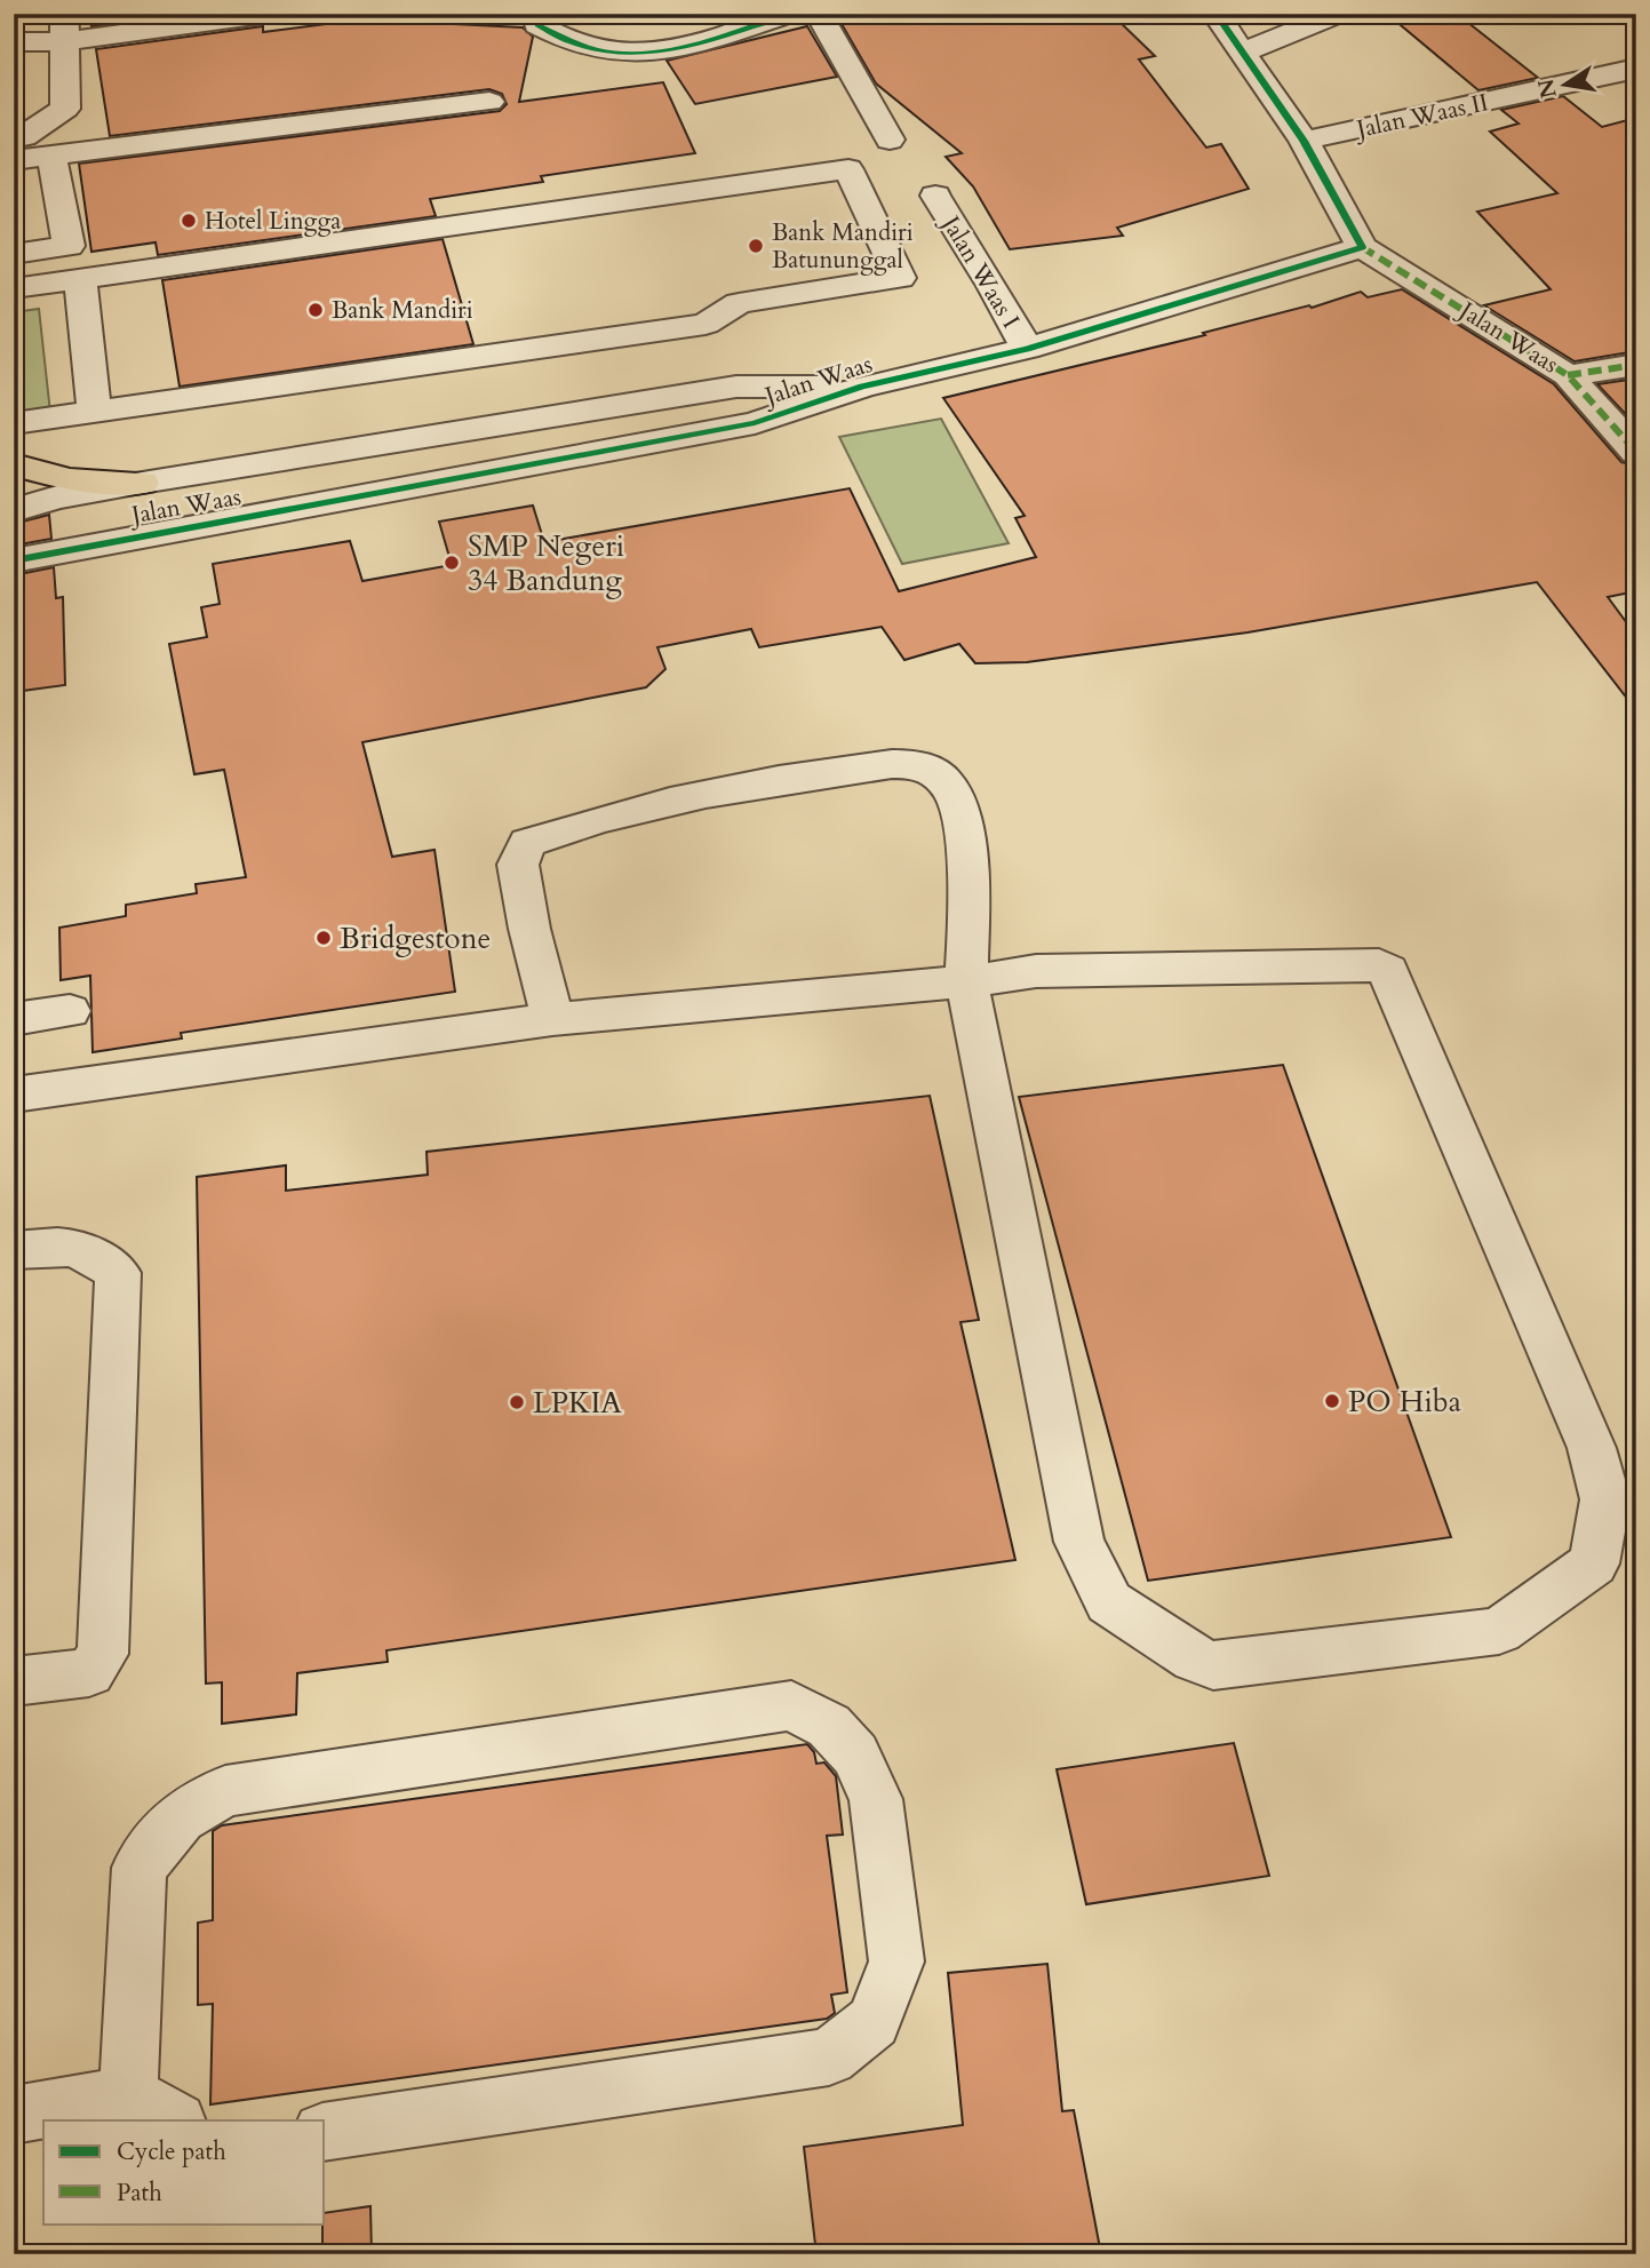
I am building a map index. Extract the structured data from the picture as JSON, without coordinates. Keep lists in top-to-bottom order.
{
  "streets": {
    "street": ["Jalan Waas II", "Jalan Waas I", "Jalan Waas"]
  },
  "crossings": [
    ["Jalan Waas II", "Jalan Waas"],
    ["Jalan Waas I", "Jalan Waas"]
  ],
  "places": [
    "Hotel Lingga",
    "Bank Mandiri Batununggal",
    "Bank Mandiri",
    "SMP Negeri 34 Bandung",
    "Bridgestone",
    "PO Hiba",
    "LPKIA"
  ],
  "legend": ["Cycle path", "Path"],
  "north": "left"
}
